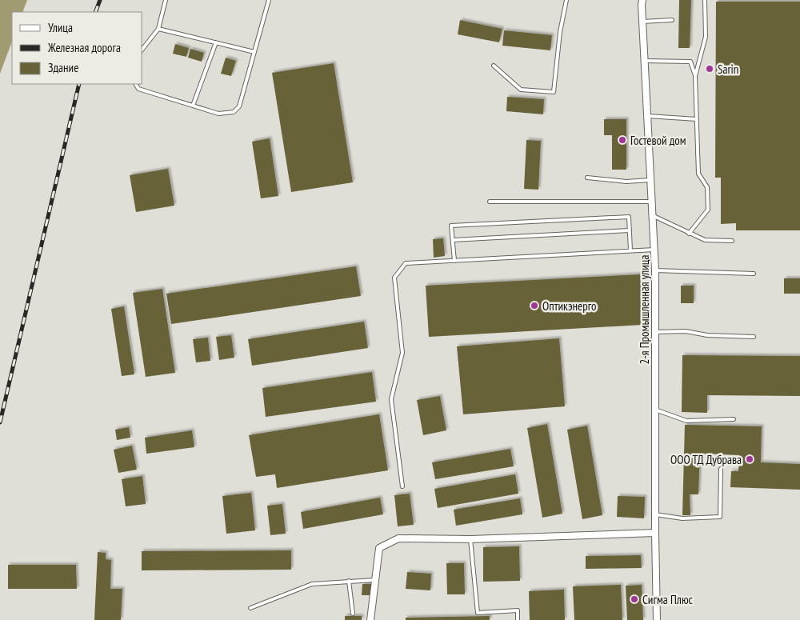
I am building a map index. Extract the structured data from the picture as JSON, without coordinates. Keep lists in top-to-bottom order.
{
  "streets": {
    "street": ["2-я Промышленная улица"]
  },
  "places": [
    "Sarin",
    "Гостевой дом",
    "Оптикэнерго",
    "ООО ТД Дубрава",
    "Сигма Плюс"
  ],
  "legend": ["Улица", "Железная дорога", "Здание"]
}
